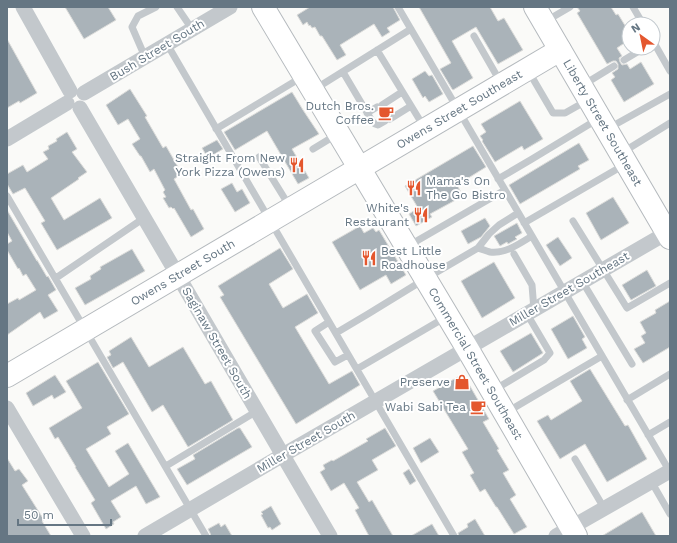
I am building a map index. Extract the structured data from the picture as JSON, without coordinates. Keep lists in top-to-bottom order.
{
  "streets": {
    "main road": [
      "Owens Street Southeast",
      "Liberty Street Southeast",
      "Owens Street South",
      "Commercial Street Southeast"
    ],
    "street": [
      "Bush Street South",
      "Miller Street Southeast",
      "Saginaw Street South",
      "Miller Street South"
    ]
  },
  "crossings": [
    ["Bush Street South", "Saginaw Street South"],
    ["Owens Street Southeast", "Liberty Street Southeast"],
    ["Owens Street Southeast", "Owens Street South"],
    ["Owens Street Southeast", "Commercial Street Southeast"],
    ["Liberty Street Southeast", "Miller Street Southeast"],
    ["Owens Street South", "Saginaw Street South"],
    ["Owens Street South", "Commercial Street Southeast"],
    ["Miller Street Southeast", "Commercial Street Southeast"],
    ["Miller Street Southeast", "Miller Street South"],
    ["Saginaw Street South", "Miller Street South"],
    ["Commercial Street Southeast", "Miller Street South"]
  ],
  "places": {
    "cafe": ["Dutch Bros. Coffee", "Wabi Sabi Tea"],
    "restaurant": [
      "Straight From New York Pizza (Owens)",
      "Mama's On The Go Bistro",
      "White's Restaurant",
      "Best Little Roadhouse"
    ],
    "shop": ["Preserve"]
  },
  "scale_bar": "50 m",
  "north": "top left"
}
